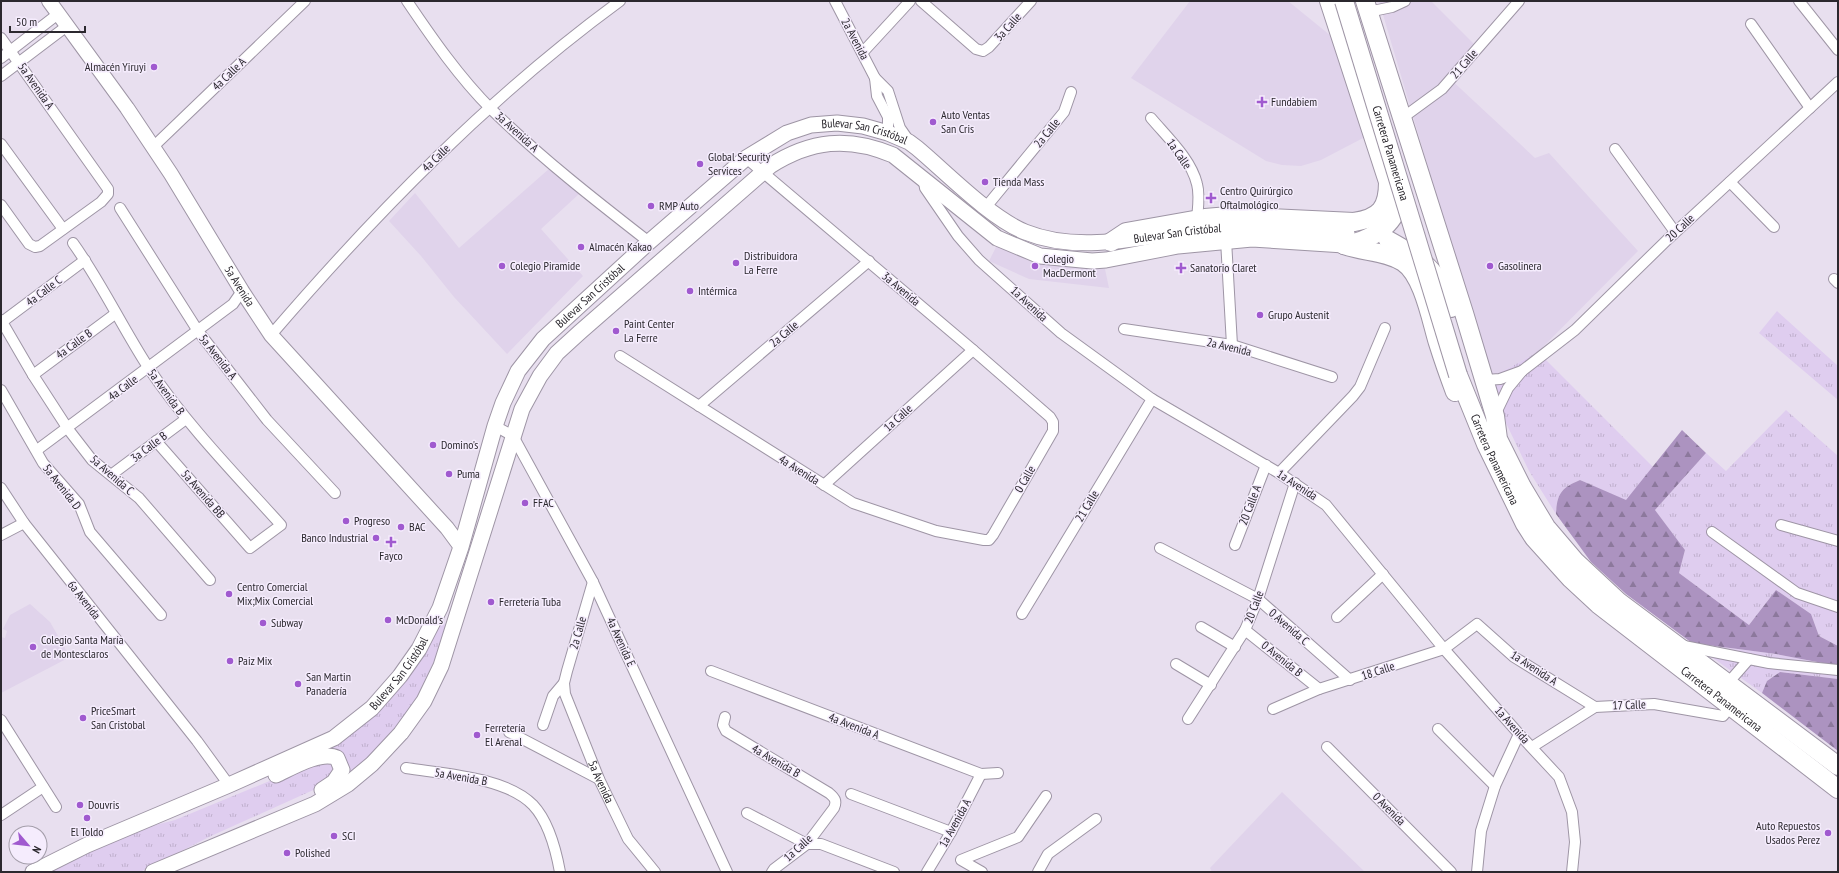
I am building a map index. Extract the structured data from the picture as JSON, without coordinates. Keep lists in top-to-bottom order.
{
  "streets": {
    "highway": ["Carretera Panamericana"],
    "main road": ["Bulevar San Cristóbal"],
    "street": [
      "3a Calle",
      "2a Avenida",
      "21 Calle",
      "4a Calle A",
      "5a Avenida A",
      "3a Avenida A",
      "2a Calle",
      "1a Calle",
      "4a Calle",
      "20 Calle",
      "5a Avenida",
      "3a Avenida",
      "4a Calle C",
      "1a Avenida",
      "4a Calle B",
      "5a Avenida B",
      "3a Calle B",
      "4a Avenida",
      "5a Avenida C",
      "0 Calle",
      "5a Avenida D",
      "5a Avenida BB",
      "20 Calle A",
      "6a Avenida",
      "0 Avenida C",
      "4a Avenida E",
      "0 Avenida B",
      "1a Avenida A",
      "18 Calle",
      "17 Calle",
      "4a Avenida A",
      "4a Avenida B",
      "0 Avenida"
    ]
  },
  "crossings": [
    ["2a Avenida", "Bulevar San Cristóbal"],
    ["21 Calle", "Carretera Panamericana"],
    ["21 Calle", "1a Avenida"],
    ["4a Calle A", "5a Avenida"],
    ["5a Avenida A", "4a Calle"],
    ["3a Avenida A", "Bulevar San Cristóbal"],
    ["3a Avenida A", "4a Calle"],
    ["2a Calle", "Bulevar San Cristóbal"],
    ["2a Calle", "5a Avenida"],
    ["2a Calle", "3a Avenida"],
    ["2a Calle", "4a Avenida"],
    ["2a Calle", "4a Avenida E"],
    ["Bulevar San Cristóbal", "5a Avenida"],
    ["Bulevar San Cristóbal", "3a Avenida"],
    ["Bulevar San Cristóbal", "1a Avenida"],
    ["Bulevar San Cristóbal", "6a Avenida"],
    ["Bulevar San Cristóbal", "4a Avenida E"],
    ["Carretera Panamericana", "20 Calle"],
    ["Carretera Panamericana", "17 Calle"],
    ["1a Calle", "3a Avenida"],
    ["1a Calle", "4a Avenida"],
    ["1a Calle", "4a Avenida B"],
    ["4a Calle", "5a Avenida"],
    ["4a Calle", "5a Avenida B"],
    ["4a Calle", "5a Avenida C"],
    ["4a Calle", "5a Avenida D"],
    ["20 Calle", "1a Avenida"],
    ["20 Calle", "0 Avenida C"],
    ["20 Calle", "0 Avenida B"],
    ["3a Avenida", "0 Calle"],
    ["4a Calle C", "5a Avenida B"],
    ["4a Calle C", "5a Avenida C"],
    ["1a Avenida", "20 Calle A"],
    ["1a Avenida", "18 Calle"],
    ["1a Avenida", "17 Calle"],
    ["4a Calle B", "5a Avenida B"],
    ["4a Calle B", "5a Avenida C"],
    ["5a Avenida B", "3a Calle B"],
    ["5a Avenida B", "5a Avenida BB"],
    ["3a Calle B", "5a Avenida C"],
    ["3a Calle B", "5a Avenida BB"],
    ["4a Avenida", "0 Calle"],
    ["0 Avenida C", "18 Calle"],
    ["0 Avenida B", "18 Calle"],
    ["1a Avenida A", "18 Calle"],
    ["1a Avenida A", "17 Calle"],
    ["1a Avenida A", "4a Avenida A"]
  ],
  "places": {
    "other": [
      "Almacén Yiruyi",
      "Auto Ventas San Cris",
      "Global Security Services",
      "Tienda Mass",
      "RMP Auto",
      "Almacén Kakao",
      "Distribuidora La Ferre",
      "Colegio Piramide",
      "Colegio MacDermont",
      "Gasolinera",
      "Intérmica",
      "Grupo Austenit",
      "Paint Center La Ferre",
      "Domino's",
      "Puma",
      "FFAC",
      "Progreso",
      "BAC",
      "Banco Industrial",
      "Centro Comercial Mix;Mix Comercial",
      "Ferretería Tuba",
      "McDonald's",
      "Subway",
      "Colegio Santa María de Montesclaros",
      "Paiz Mix",
      "San Martin Panadería",
      "PriceSmart San Cristobal",
      "Ferretería El Arenal",
      "Douvris",
      "El Toldo",
      "Auto Repuestos Usados Perez",
      "SCI",
      "Polished"
    ],
    "health": [
      "Fundabiem",
      "Centro Quirúrgico Oftalmológico",
      "Sanatorio Claret",
      "Fayco"
    ]
  },
  "scale_bar": "50 m",
  "north": "bottom right"
}
